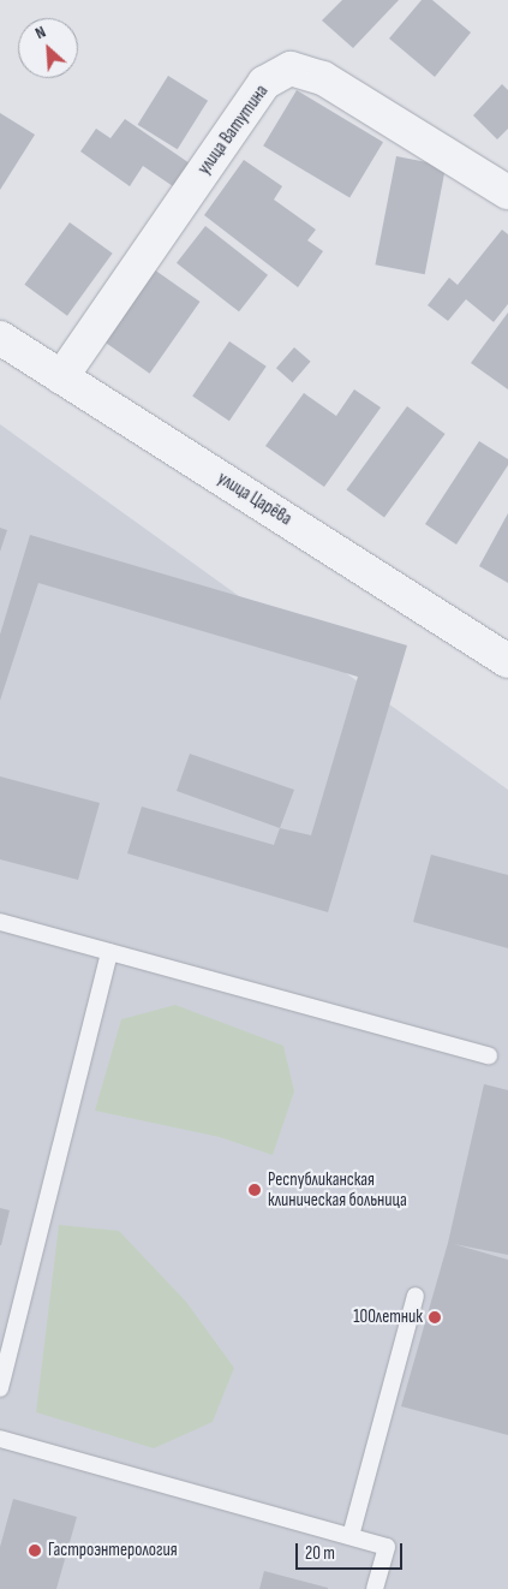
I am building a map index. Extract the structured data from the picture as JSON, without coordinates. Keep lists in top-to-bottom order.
{
  "streets": {
    "street": ["улица Ватутина", "улица Царёва"]
  },
  "crossings": [
    ["улица Ватутина", "улица Царёва"]
  ],
  "places": ["Республиканская клиническая больница", "100летник", "Гастроэнтерология"],
  "scale_bar": "20 m",
  "north": "top left"
}
